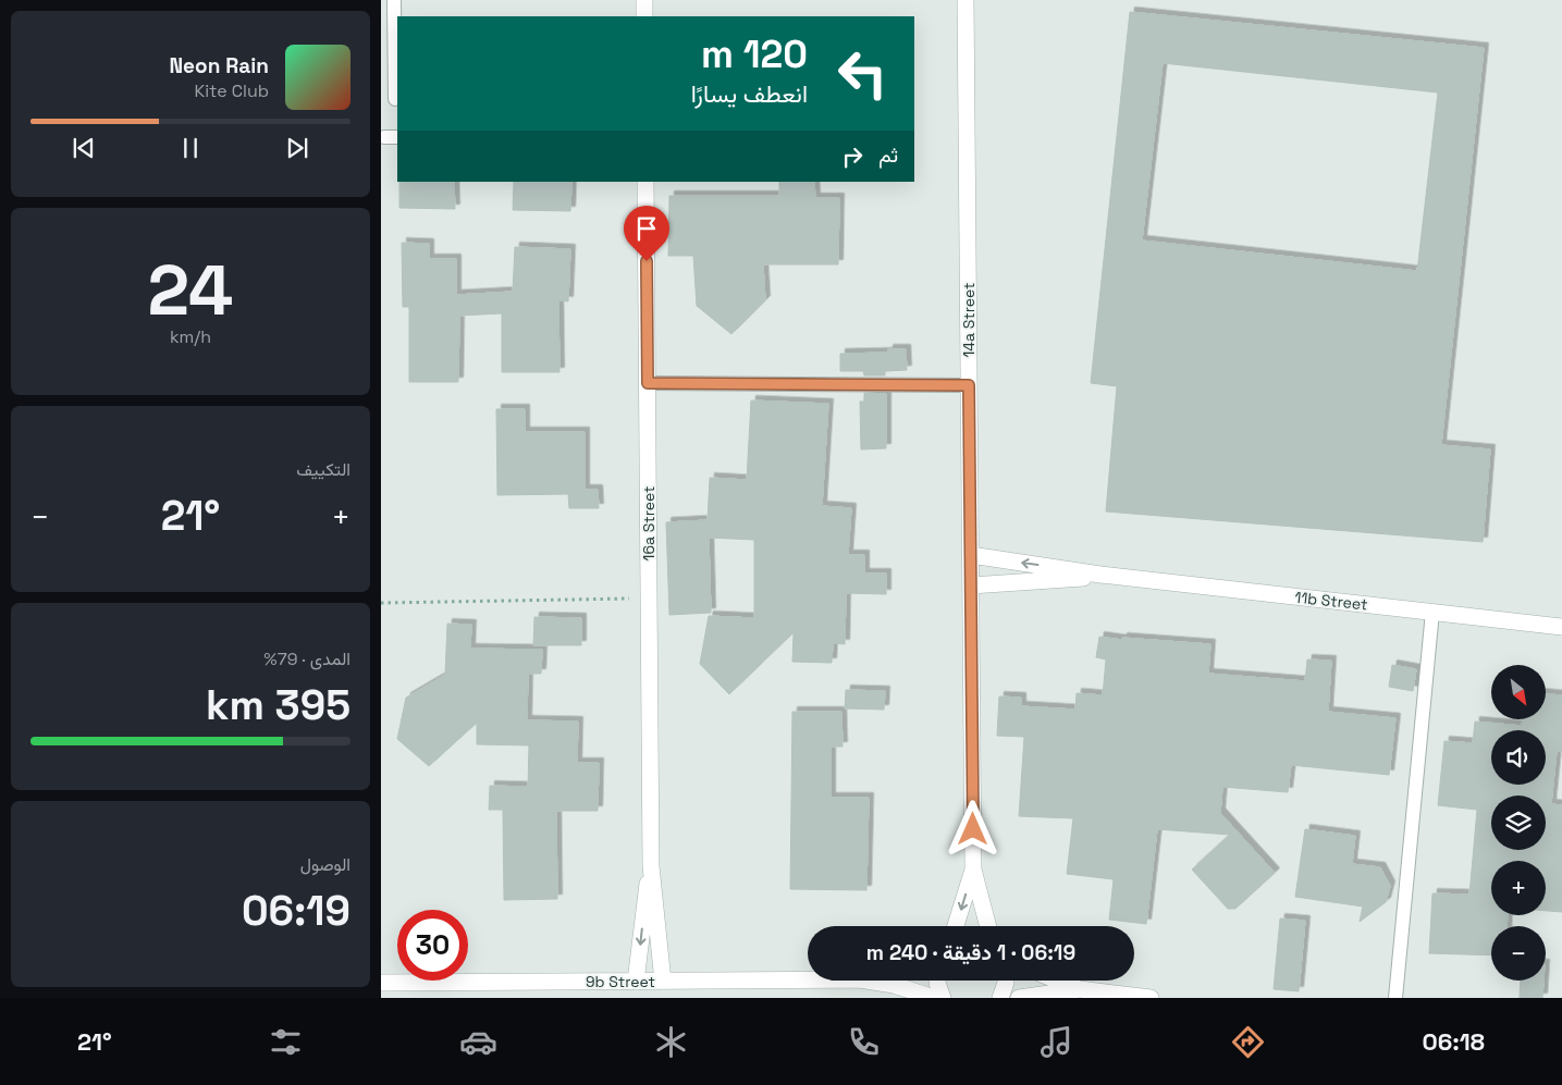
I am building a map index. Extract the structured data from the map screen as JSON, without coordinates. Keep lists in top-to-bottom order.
{
  "streets": {
    "street": [
      "14a Street",
      "16a Street",
      "11b Street",
      "9b Street"
    ]
  },
  "crossings": [
    ["14a Street", "11b Street"],
    ["16a Street", "9b Street"]
  ],
  "north": "bottom right",
  "page": {
    "turn": ["120 m", "انعطف يسارًا"],
    "song": ["Neon Rain", "Kite Club"],
    "then": "ثم",
    "tile": [
      ["24", "km/h"],
      "التكييف",
      ["المدى · 79%", "395 km"],
      ["الوصول", "06:19"]
    ],
    "heat": ["−", "21°", "+"],
    "map_buttons": ["+", "−"],
    "limit": "30",
    "trip": "06:19 · 1 دقيقة · 240 m",
    "tabs": ["06:18", "21°"]
  }
}
